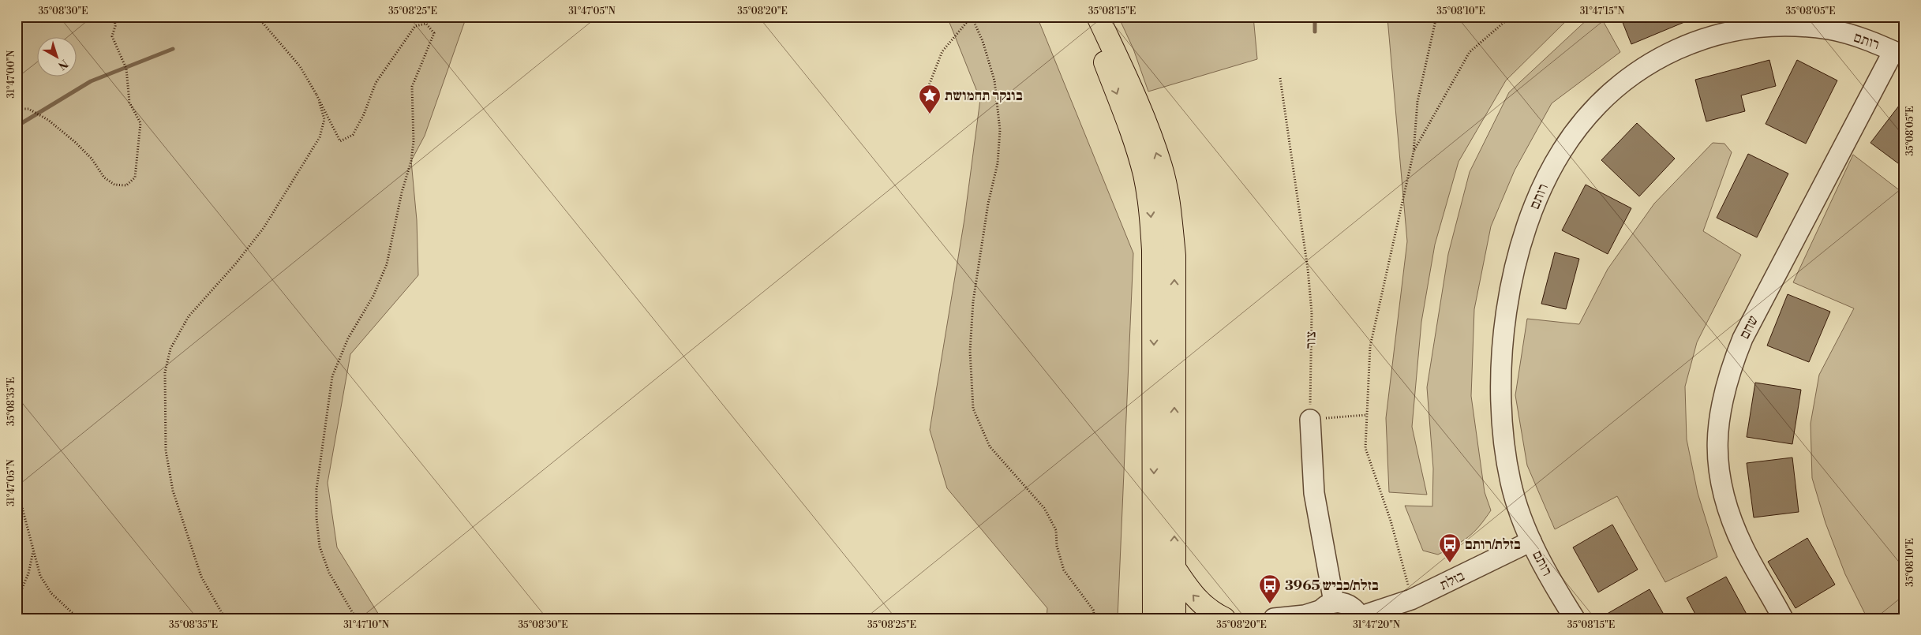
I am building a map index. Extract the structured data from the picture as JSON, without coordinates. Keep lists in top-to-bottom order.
{
  "streets": {
    "street": ["רותם", "שחם", "בזלת"],
    "path": ["צור"]
  },
  "crossings": [
    ["רותם", "שחם"],
    ["רותם", "בזלת"]
  ],
  "places": {
    "place": ["בונקר תחמושת"],
    "bus stop": ["בזלת/רותם", "בזלת/כביש 3965"]
  },
  "north": "bottom right",
  "coordinates": [
    "35°08'30\"E",
    "35°08'25\"E",
    "31°47'05\"N",
    "35°08'20\"E",
    "35°08'15\"E",
    "35°08'10\"E",
    "31°47'15\"N",
    "35°08'05\"E",
    "31°47'00\"N",
    "35°08'35\"E",
    "31°47'10\"N",
    "31°47'20\"N"
  ]
}
